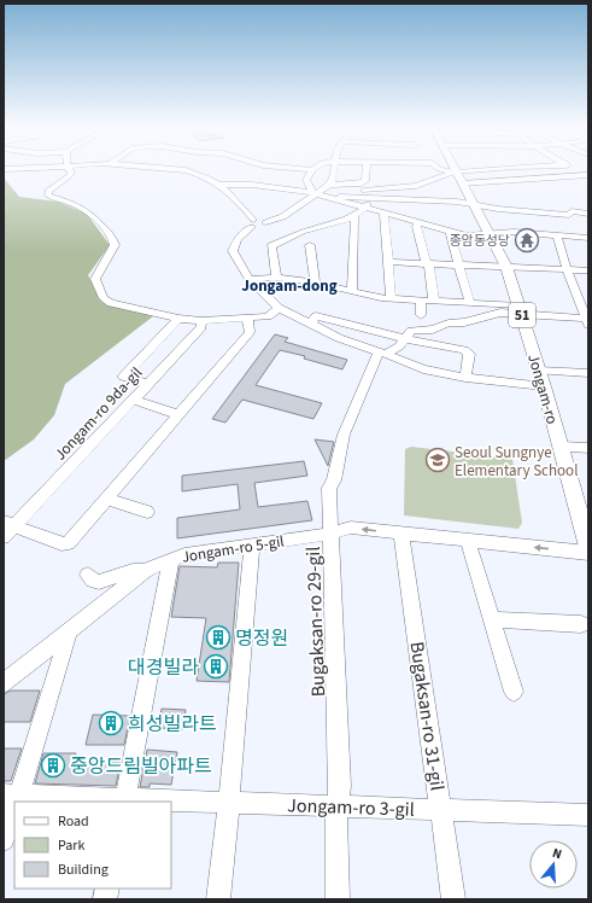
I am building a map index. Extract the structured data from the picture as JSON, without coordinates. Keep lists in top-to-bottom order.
{
  "streets": {
    "main road": ["51", "Jongam-ro"],
    "street": [
      "Jongam-ro 9da-gil",
      "Jongam-ro 5-gil",
      "Bugaksan-ro 29-gil",
      "Bugaksan-ro 31-gil",
      "Jongam-ro 3-gil"
    ]
  },
  "crossings": [
    ["Jongam-ro 5-gil", "Bugaksan-ro 29-gil"],
    ["Jongam-ro 5-gil", "Bugaksan-ro 31-gil"],
    ["Bugaksan-ro 29-gil", "Jongam-ro 3-gil"],
    ["Bugaksan-ro 31-gil", "Jongam-ro 3-gil"]
  ],
  "districts": ["Jongam-dong"],
  "places": {
    "temple": ["종암동성당"],
    "school or university": ["Seoul Sungnye Elementary School"],
    "building": [
      "명정원",
      "대경빌라",
      "희성빌라트",
      "중앙드림빌아파트"
    ]
  },
  "legend": ["Road", "Park", "Building"],
  "north": "top"
}
